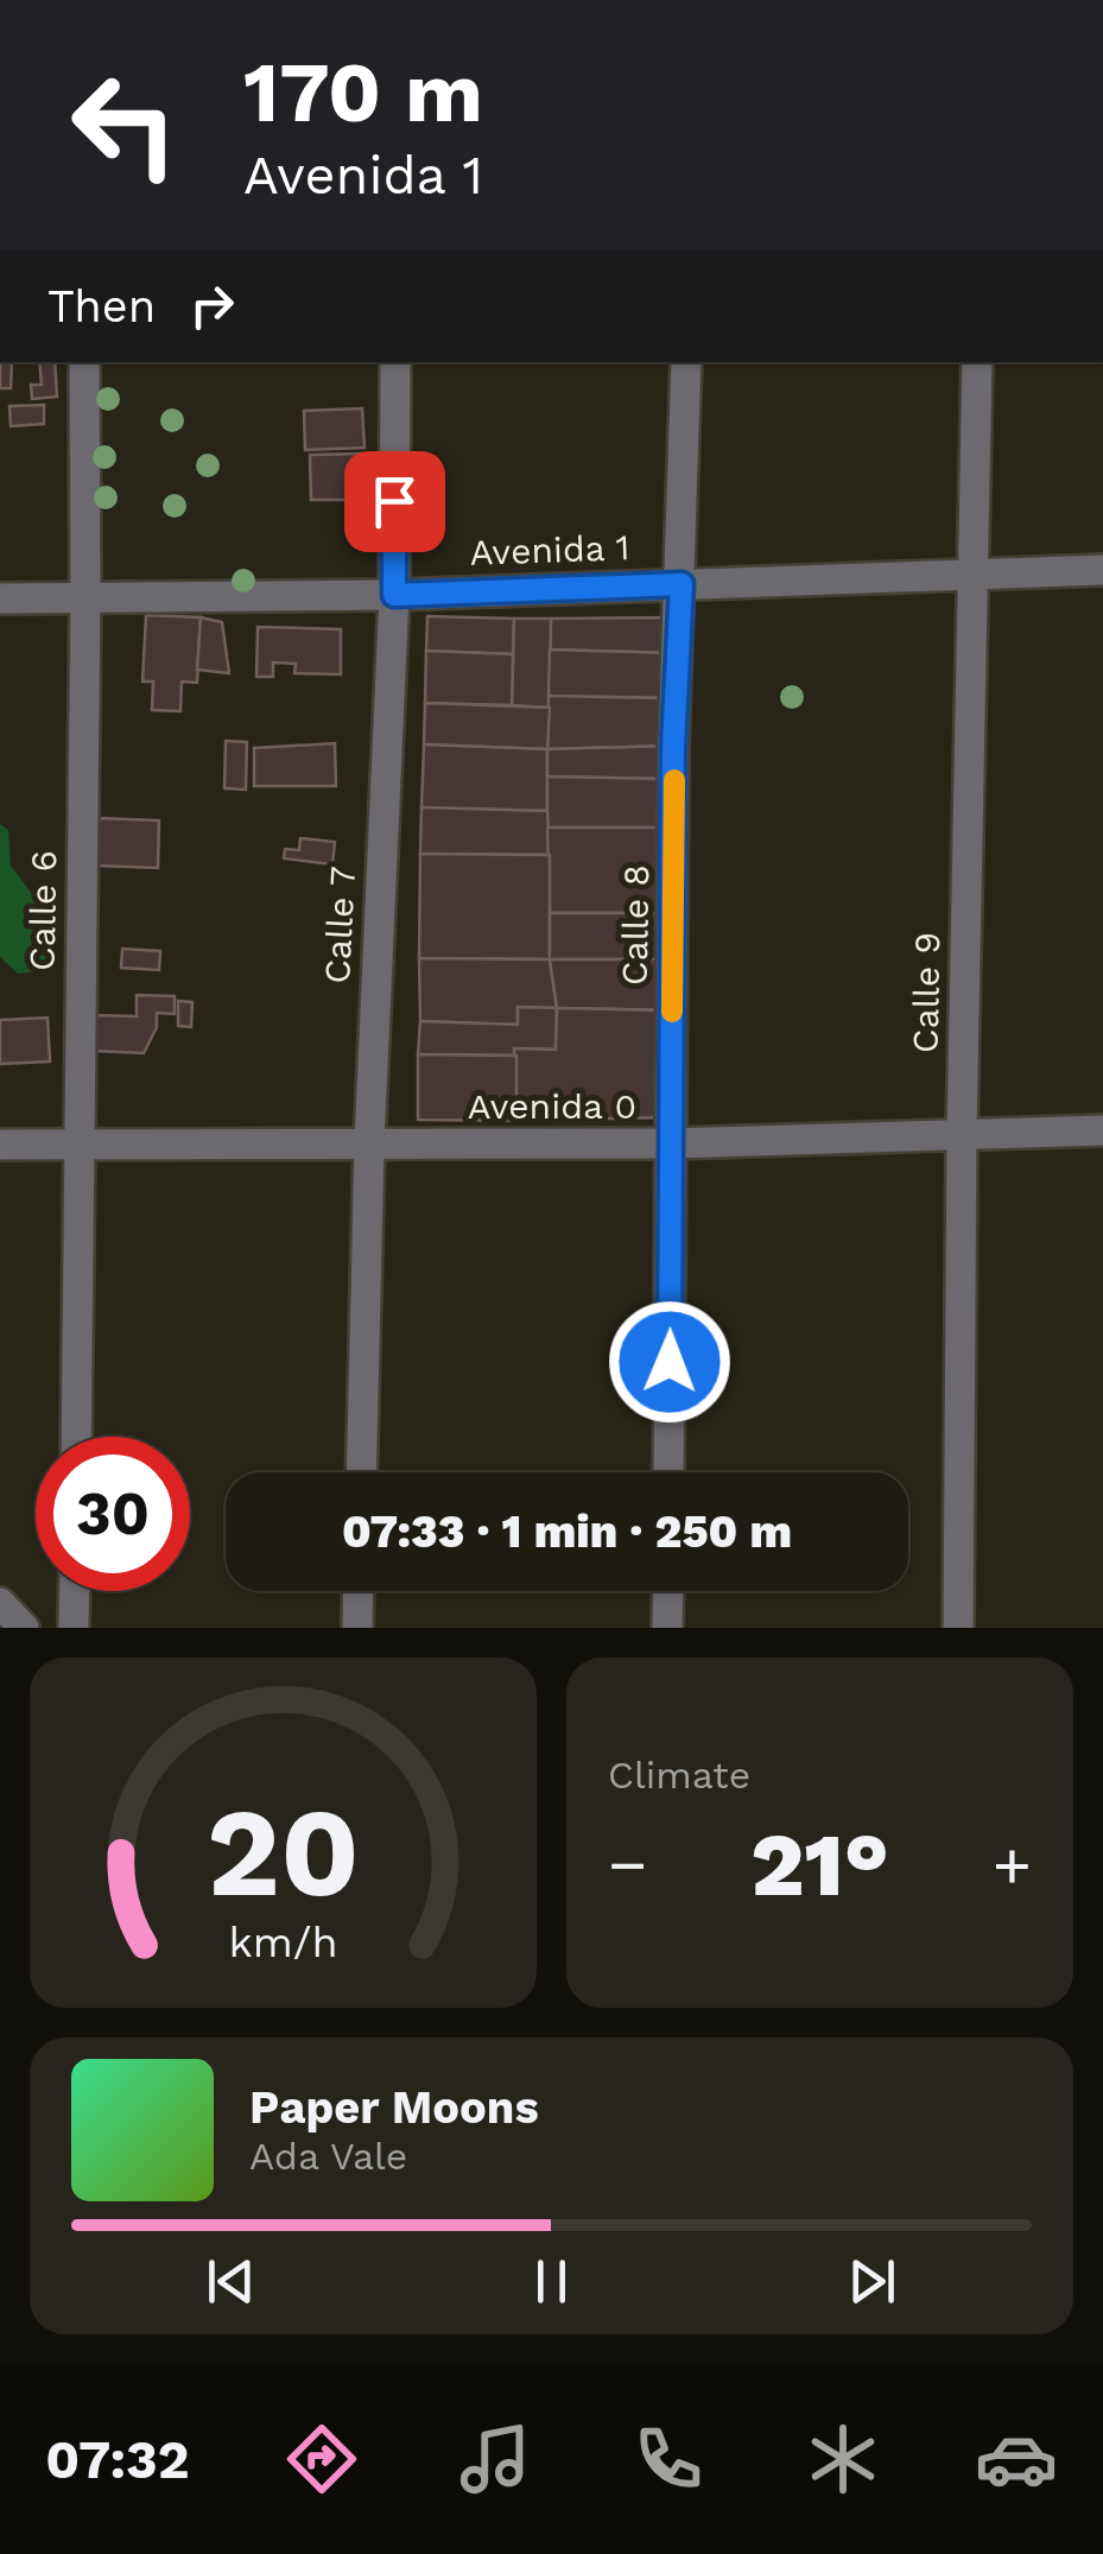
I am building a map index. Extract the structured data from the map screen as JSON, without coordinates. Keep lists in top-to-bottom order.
{
  "streets": {
    "street": [
      "Avenida 1",
      "Calle 6",
      "Calle 7",
      "Calle 8",
      "Calle 9",
      "Avenida 0"
    ]
  },
  "crossings": [
    ["Avenida 1", "Calle 6"],
    ["Avenida 1", "Calle 7"],
    ["Avenida 1", "Calle 8"],
    ["Avenida 1", "Calle 9"],
    ["Calle 6", "Avenida 0"],
    ["Calle 7", "Avenida 0"],
    ["Calle 8", "Avenida 0"],
    ["Calle 9", "Avenida 0"]
  ],
  "page": {
    "turn": ["170 m", "Avenida 1"],
    "then": "Then",
    "limit": "30",
    "trip": "07:33 · 1 min · 250 m",
    "tile": "Climate",
    "heat": ["−", "21°", "+"],
    "song": ["Paper Moons", "Ada Vale"],
    "tabs": "07:32",
    "gauge": ["20", "km/h"]
  }
}
